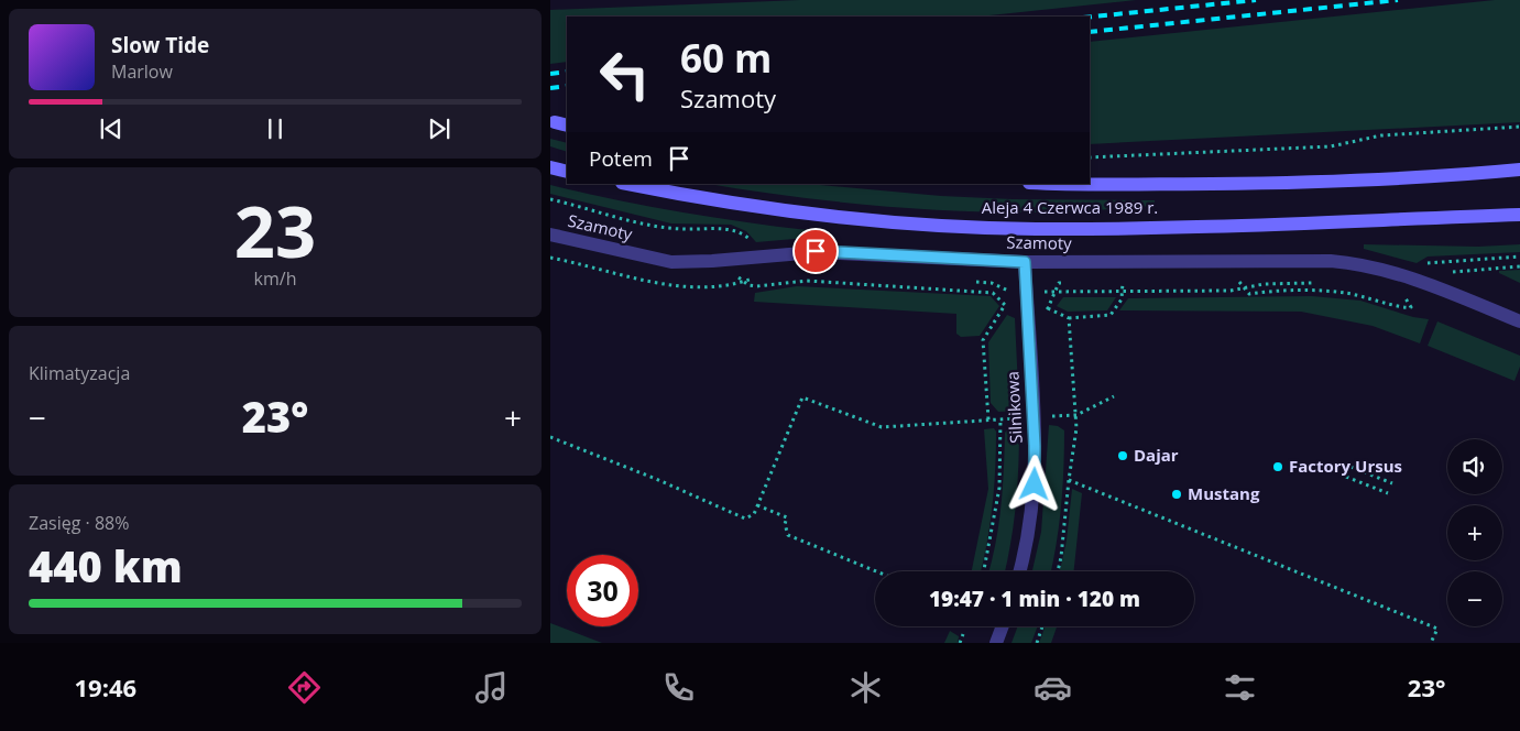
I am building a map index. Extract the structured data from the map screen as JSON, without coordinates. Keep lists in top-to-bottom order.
{
  "streets": {
    "main road": ["Aleja 4 Czerwca 1989 r."],
    "street": ["Szamoty", "Silnikowa"]
  },
  "crossings": [
    ["Szamoty", "Silnikowa"]
  ],
  "places": ["Dajar", "Factory Ursus", "Mustang"],
  "page": {
    "turn": ["60 m", "Szamoty"],
    "song": ["Slow Tide", "Marlow"],
    "then": "Potem",
    "tile": [
      ["23", "km/h"],
      "Klimatyzacja",
      ["Zasięg · 88%", "440 km"]
    ],
    "heat": ["−", "23°", "+"],
    "map_buttons": ["+", "−"],
    "limit": "30",
    "trip": "19:47 · 1 min · 120 m",
    "tabs": ["19:46", "23°"]
  }
}
